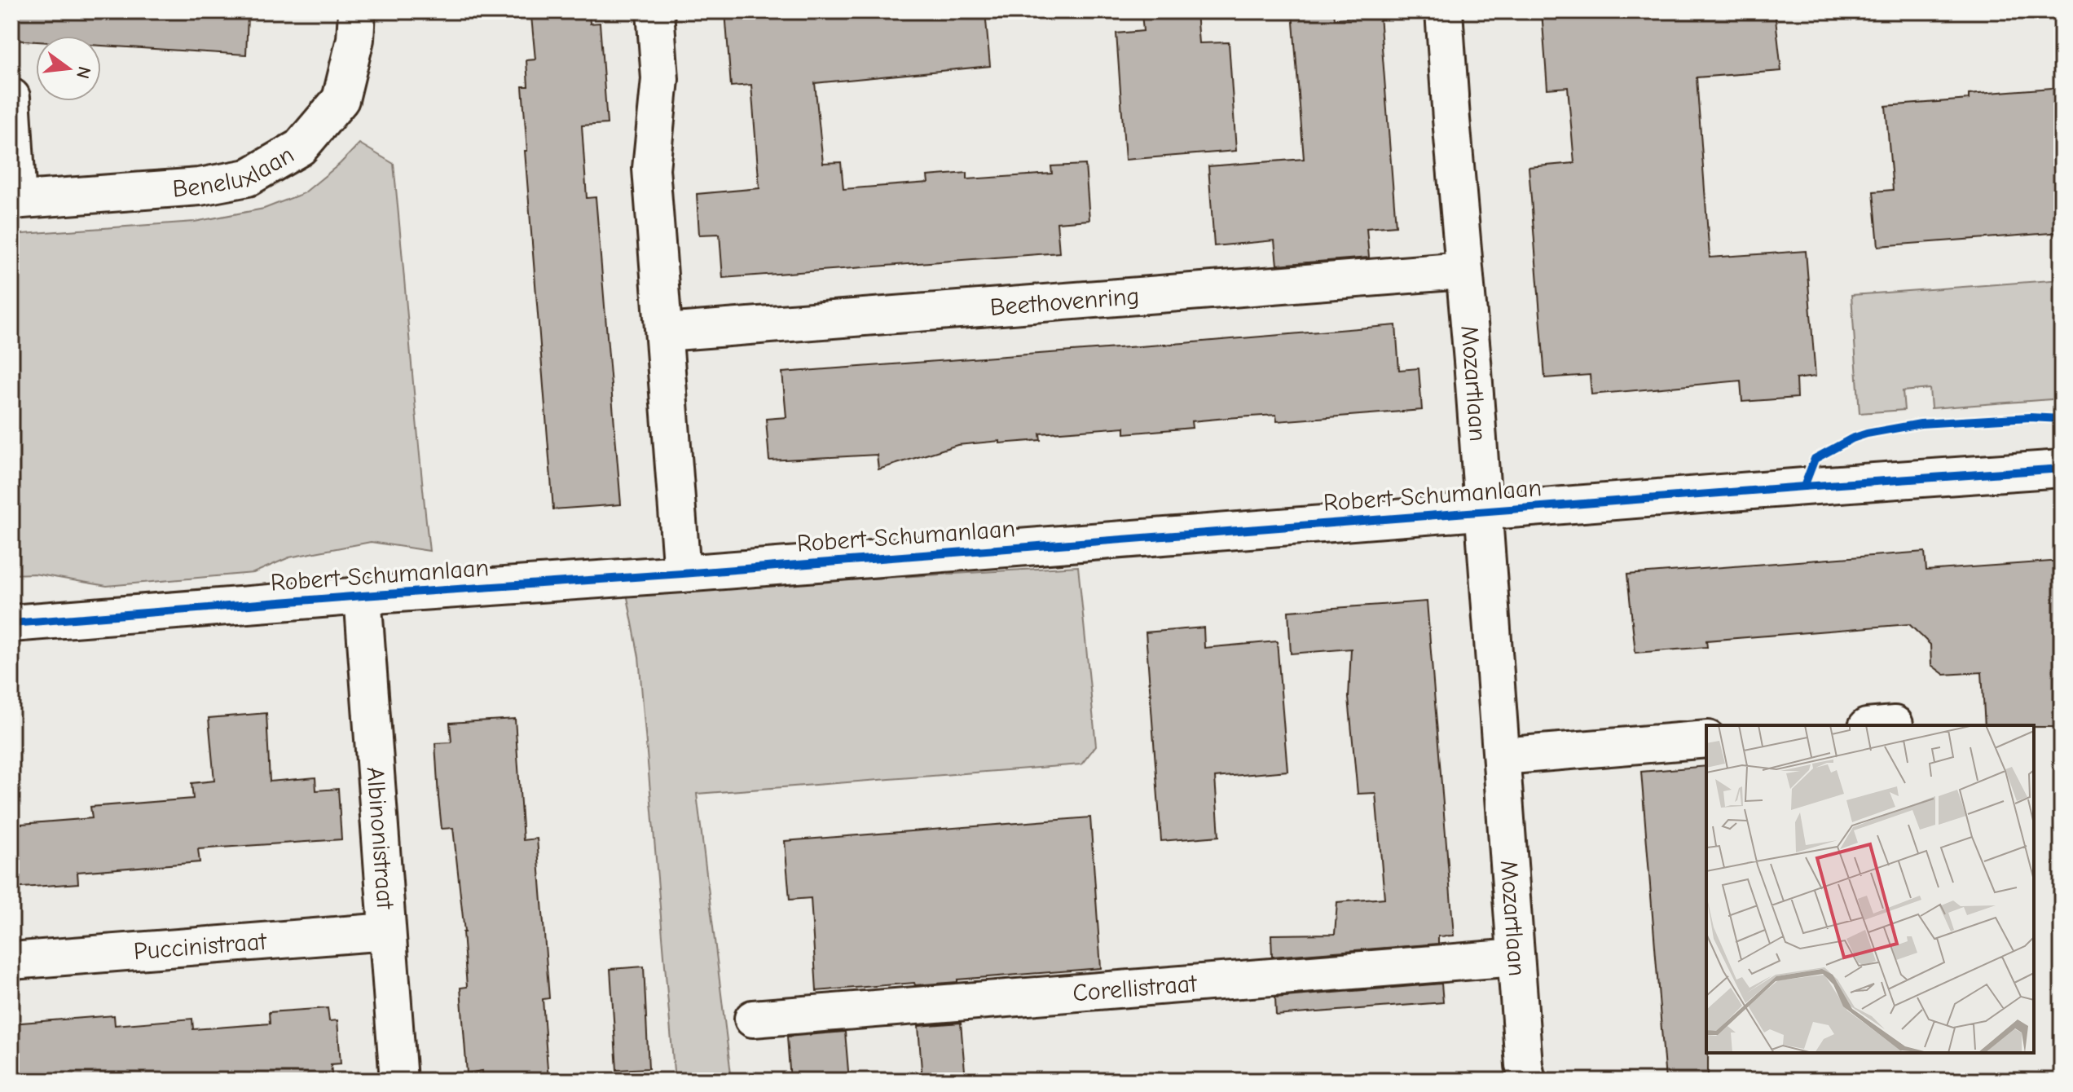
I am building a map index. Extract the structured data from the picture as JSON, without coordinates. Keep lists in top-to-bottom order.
{
  "streets": {
    "street": [
      "Beneluxlaan",
      "Beethovenring",
      "Mozartlaan",
      "Robert Schumanlaan",
      "Albinonistraat",
      "Puccinistraat",
      "Corellistraat"
    ]
  },
  "crossings": [
    ["Beethovenring", "Mozartlaan"],
    ["Mozartlaan", "Robert Schumanlaan"],
    ["Mozartlaan", "Corellistraat"],
    ["Robert Schumanlaan", "Albinonistraat"],
    ["Albinonistraat", "Puccinistraat"]
  ],
  "north": "right"
}
